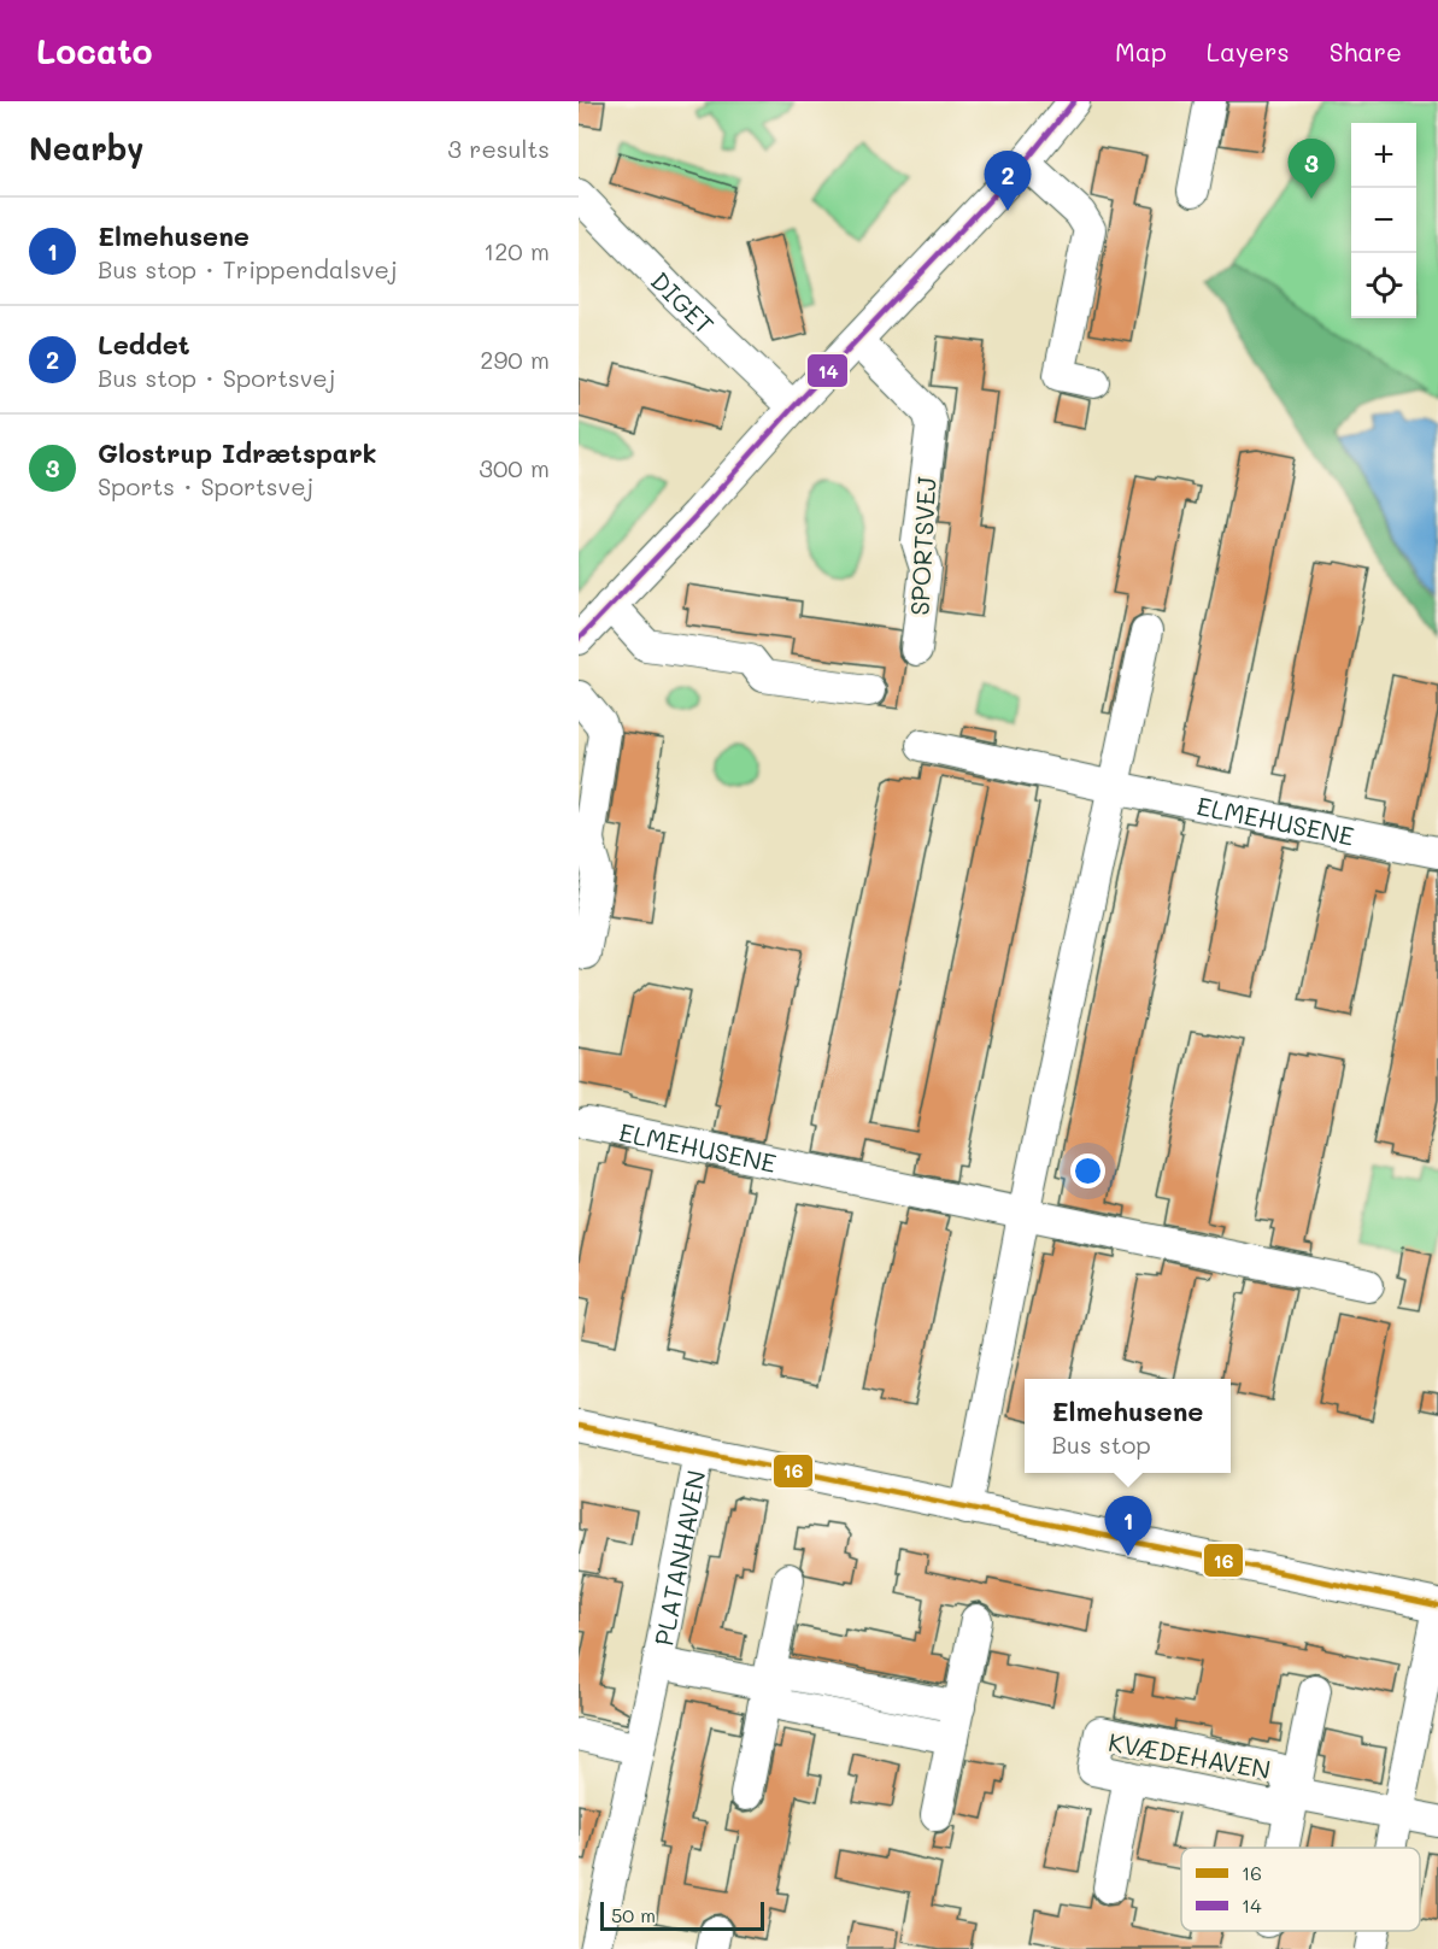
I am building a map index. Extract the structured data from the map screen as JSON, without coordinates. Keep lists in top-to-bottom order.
{
  "streets": {
    "street": [
      "DIGET",
      "SPORTSVEJ",
      "ELMEHUSENE",
      "PLATANHAVEN",
      "KVÆDEHAVEN"
    ]
  },
  "lines": ["transit line 14", "transit line 16"],
  "legend": ["16", "14"],
  "scale_bar": "50 m",
  "page": {
    "header": "Locato",
    "nav": ["Map", "Layers", "Share"],
    "heading": ["Nearby", "3 results"],
    "map_buttons": ["+", "−"],
    "pins": ["3", "2", "1"],
    "list": [
      {
        "mark": "1",
        "name": "Elmehusene",
        "note": "Bus stop · Trippendalsvej",
        "value": "120 m"
      },
      {
        "mark": "2",
        "name": "Leddet",
        "note": "Bus stop · Sportsvej",
        "value": "290 m"
      },
      {
        "mark": "3",
        "name": "Glostrup Idrætspark",
        "note": "Sports · Sportsvej",
        "value": "300 m"
      }
    ],
    "popup": ["Elmehusene", "Bus stop"],
    "scale": "50 m"
  }
}
